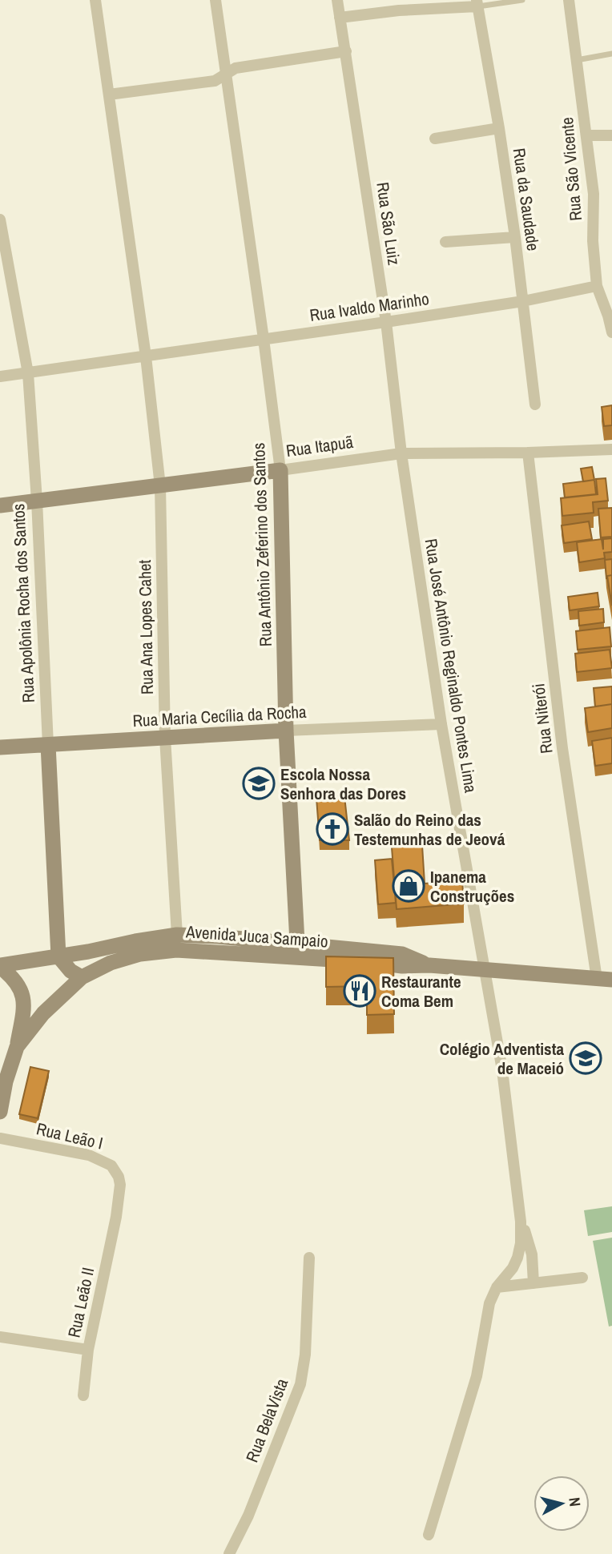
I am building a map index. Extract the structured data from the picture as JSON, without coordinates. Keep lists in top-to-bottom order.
{
  "streets": {
    "main road": [
      "Rua Itapuã",
      "Rua Antônio Zeferino dos Santos",
      "Rua Apolônia Rocha dos Santos",
      "Rua Maria Cecília da Rocha",
      "Avenida Juca Sampaio"
    ],
    "street": [
      "Rua São Vicente",
      "Rua da Saudade",
      "Rua São Luiz",
      "Rua Ivaldo Marinho",
      "Rua Ana Lopes Cahet",
      "Rua José Antônio Reginaldo Pontes Lima",
      "Rua Niterói",
      "Rua Leão I",
      "Rua Leão II",
      "Rua BelaVista"
    ]
  },
  "crossings": [
    ["Rua São Vicente", "Rua Ivaldo Marinho"],
    ["Rua da Saudade", "Rua Ivaldo Marinho"],
    ["Rua São Luiz", "Rua Ivaldo Marinho"],
    ["Rua São Luiz", "Rua Itapuã"],
    ["Rua São Luiz", "Rua José Antônio Reginaldo Pontes Lima"],
    ["Rua Ivaldo Marinho", "Rua Antônio Zeferino dos Santos"],
    ["Rua Ivaldo Marinho", "Rua Apolônia Rocha dos Santos"],
    ["Rua Itapuã", "Rua Antônio Zeferino dos Santos"],
    ["Rua Itapuã", "Rua Apolônia Rocha dos Santos"],
    ["Rua Itapuã", "Rua Ana Lopes Cahet"],
    ["Rua Itapuã", "Rua José Antônio Reginaldo Pontes Lima"],
    ["Rua Itapuã", "Rua Niterói"],
    ["Rua Antônio Zeferino dos Santos", "Rua Maria Cecília da Rocha"],
    ["Rua Antônio Zeferino dos Santos", "Avenida Juca Sampaio"],
    ["Rua Apolônia Rocha dos Santos", "Rua Maria Cecília da Rocha"],
    ["Rua Apolônia Rocha dos Santos", "Avenida Juca Sampaio"],
    ["Rua Ana Lopes Cahet", "Rua Maria Cecília da Rocha"],
    ["Rua Ana Lopes Cahet", "Avenida Juca Sampaio"],
    ["Rua José Antônio Reginaldo Pontes Lima", "Rua Maria Cecília da Rocha"],
    ["Rua José Antônio Reginaldo Pontes Lima", "Avenida Juca Sampaio"],
    ["Rua Niterói", "Avenida Juca Sampaio"],
    ["Rua Leão I", "Rua Leão II"]
  ],
  "places": {
    "school or university": ["Escola Nossa Senhora das Dores", "Colégio Adventista de Maceió"],
    "church": ["Salão do Reino das Testemunhas de Jeová"],
    "shop": ["Ipanema Construções"],
    "restaurant": ["Restaurante Coma Bem"]
  },
  "north": "right"
}
